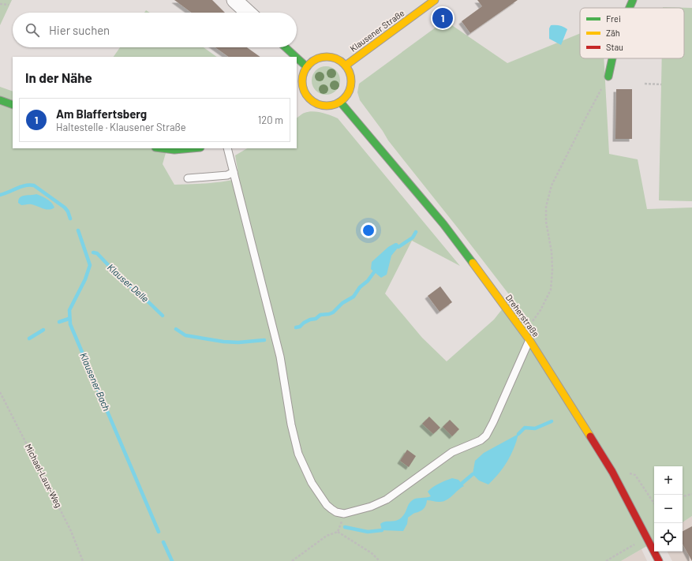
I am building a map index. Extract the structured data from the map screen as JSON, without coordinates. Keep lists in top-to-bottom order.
{
  "streets": {
    "main road": ["Klausener Straße", "Dreherstraße"],
    "path": ["Michael-Laux-Weg"]
  },
  "crossings": [
    ["Klausener Straße", "Dreherstraße"]
  ],
  "water": ["Klauser Delle", "Klausener Bach"],
  "legend": ["Frei", "Zäh", "Stau"],
  "page": {
    "pins": "1",
    "search": "Hier suchen",
    "heading": "In der Nähe",
    "list": [
      {
        "mark": "1",
        "name": "Am Blaffertsberg",
        "note": "Haltestelle · Klausener Straße",
        "value": "120 m"
      }
    ],
    "map_buttons": ["+", "−"]
  }
}
